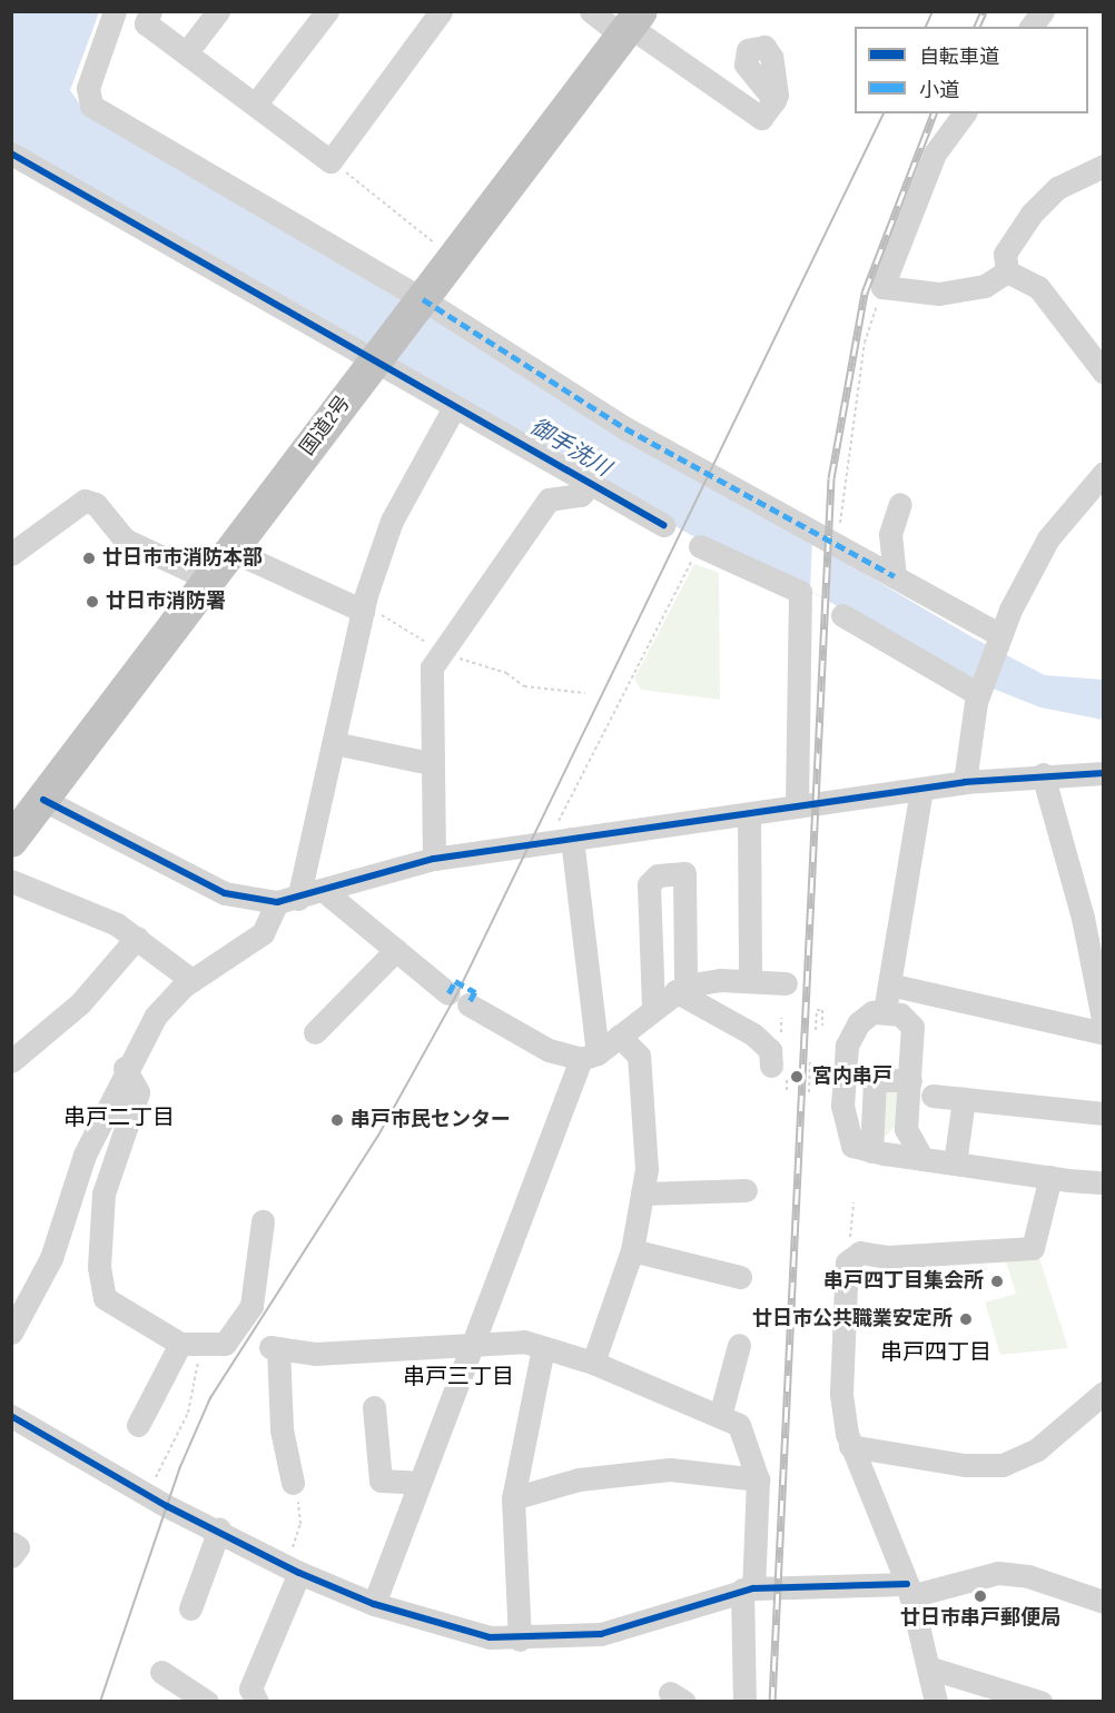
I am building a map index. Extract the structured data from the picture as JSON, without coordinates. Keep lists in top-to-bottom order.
{
  "streets": {
    "highway": ["国道2号"]
  },
  "districts": ["串戸二丁目", "串戸四丁目", "串戸三丁目"],
  "water": ["御手洗川"],
  "places": [
    "廿日市市消防本部",
    "廿日市消防署",
    "宮内串戸",
    "串戸市民センター",
    "串戸四丁目集会所",
    "廿日市公共職業安定所",
    "廿日市串戸郵便局"
  ],
  "legend": ["自転車道", "小道"]
}
